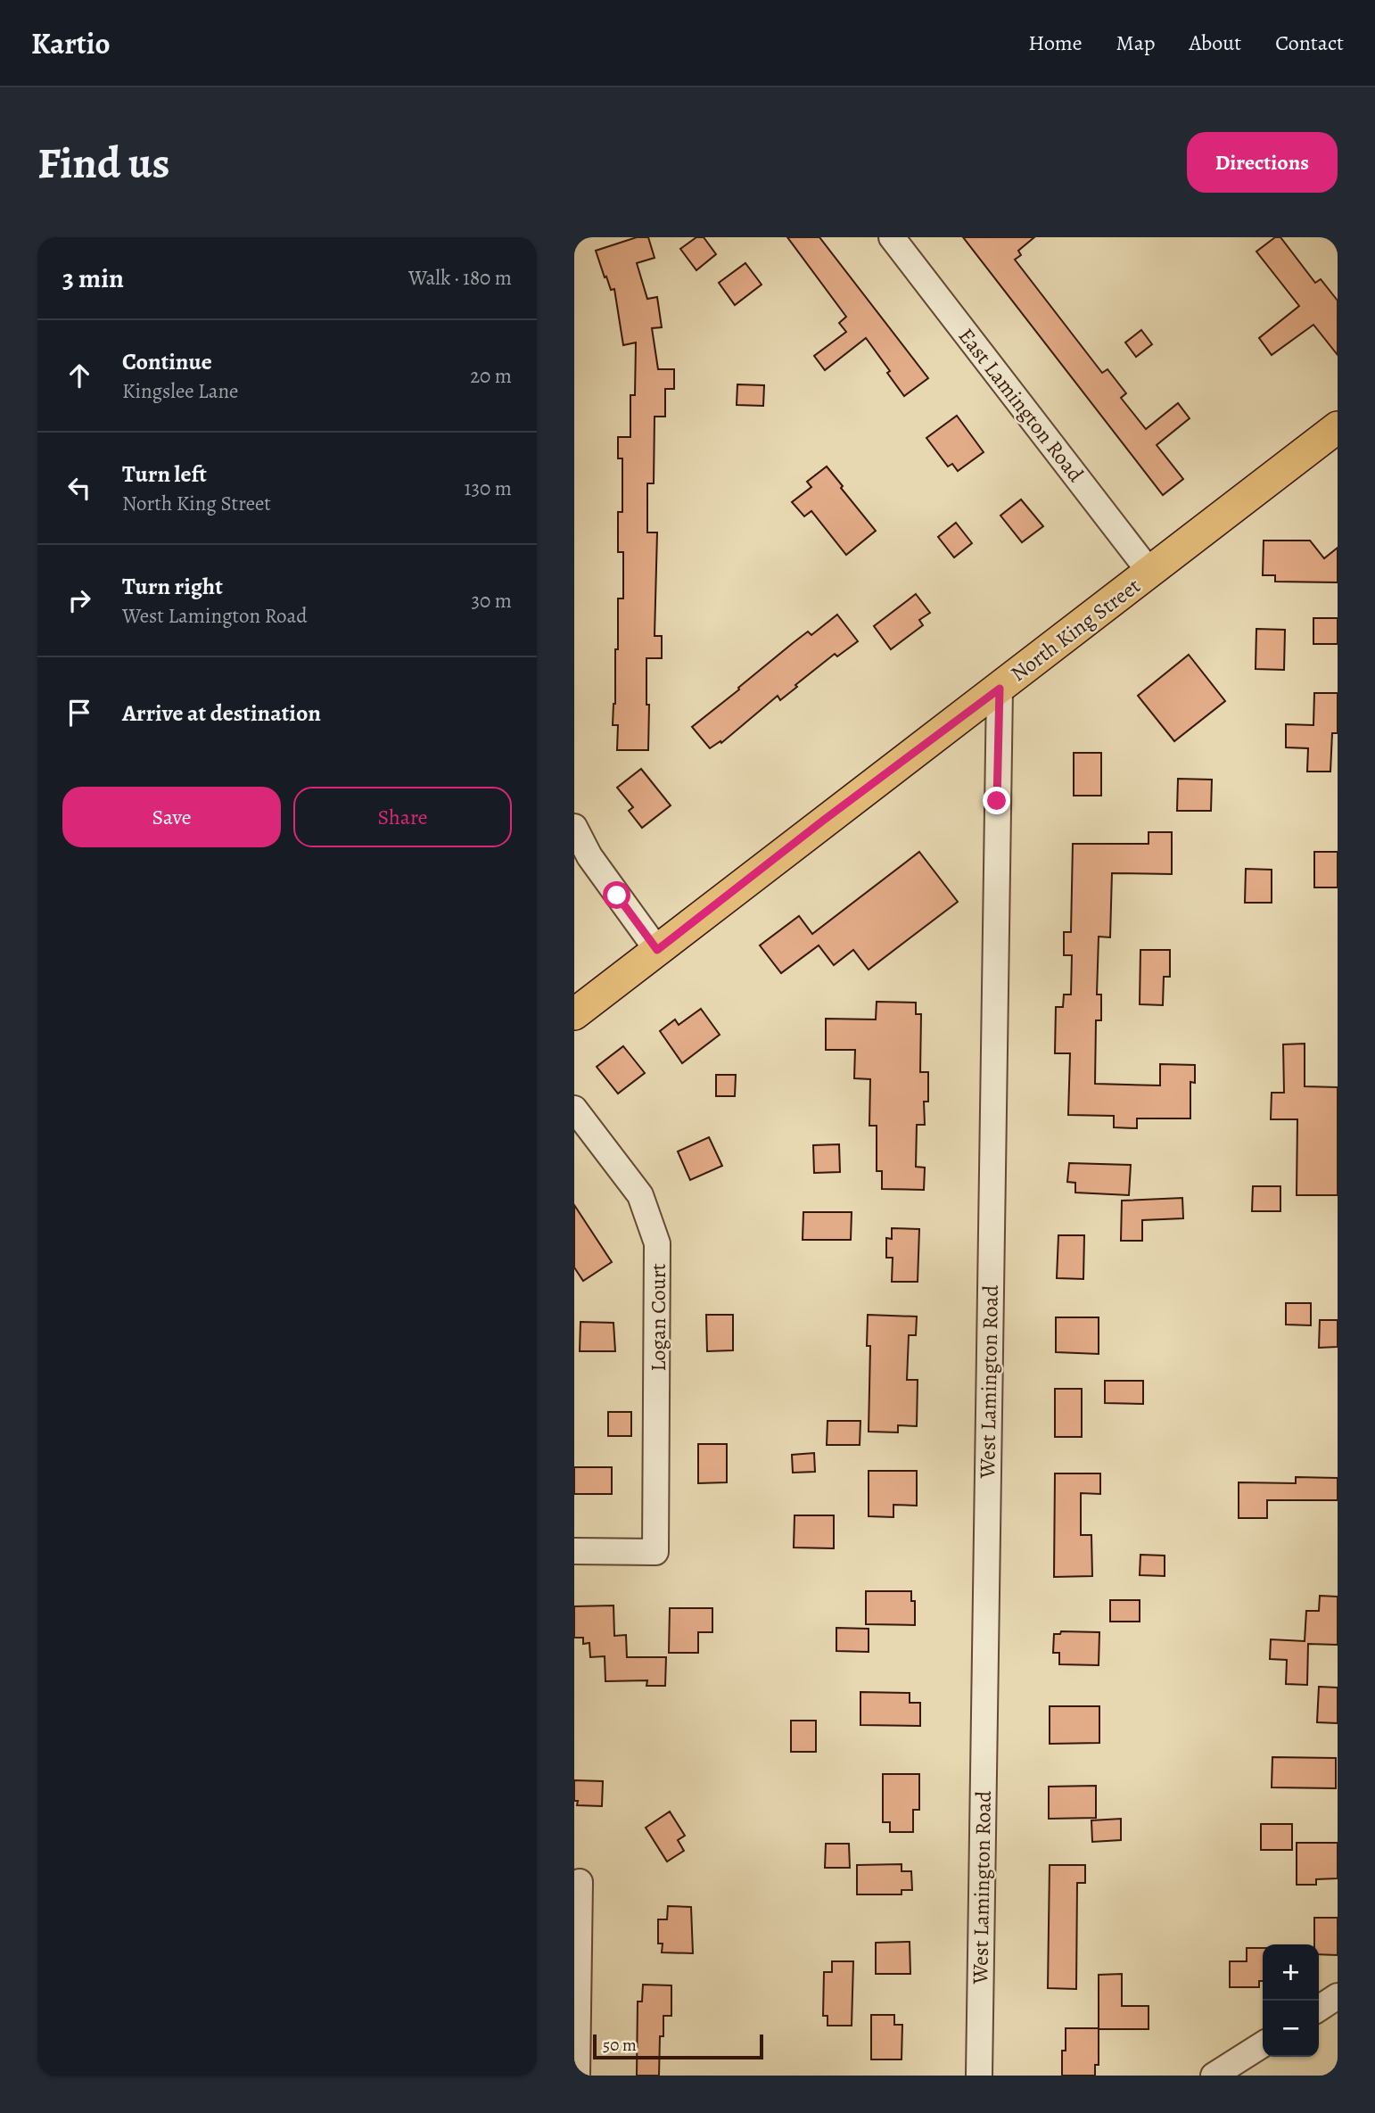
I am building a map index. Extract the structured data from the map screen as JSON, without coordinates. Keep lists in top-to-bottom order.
{
  "streets": {
    "main road": ["North King Street"],
    "street": ["East Lamington Road", "Logan Court", "West Lamington Road"]
  },
  "crossings": [
    ["East Lamington Road", "North King Street"],
    ["North King Street", "West Lamington Road"]
  ],
  "scale_bar": "50 m",
  "page": {
    "header": "Kartio",
    "nav": [
      "Home",
      "Map",
      "About",
      "Contact"
    ],
    "buttons": [
      "Directions",
      ["Save", "Share"]
    ],
    "title": "Find us",
    "heading": ["3 min", "Walk · 180 m"],
    "list": [
      ["Continue", "Kingslee Lane", "20 m"],
      ["Turn left", "North King Street", "130 m"],
      ["Turn right", "West Lamington Road", "30 m"],
      "Arrive at destination"
    ],
    "map_buttons": ["+", "−"],
    "scale": "50 m"
  }
}
